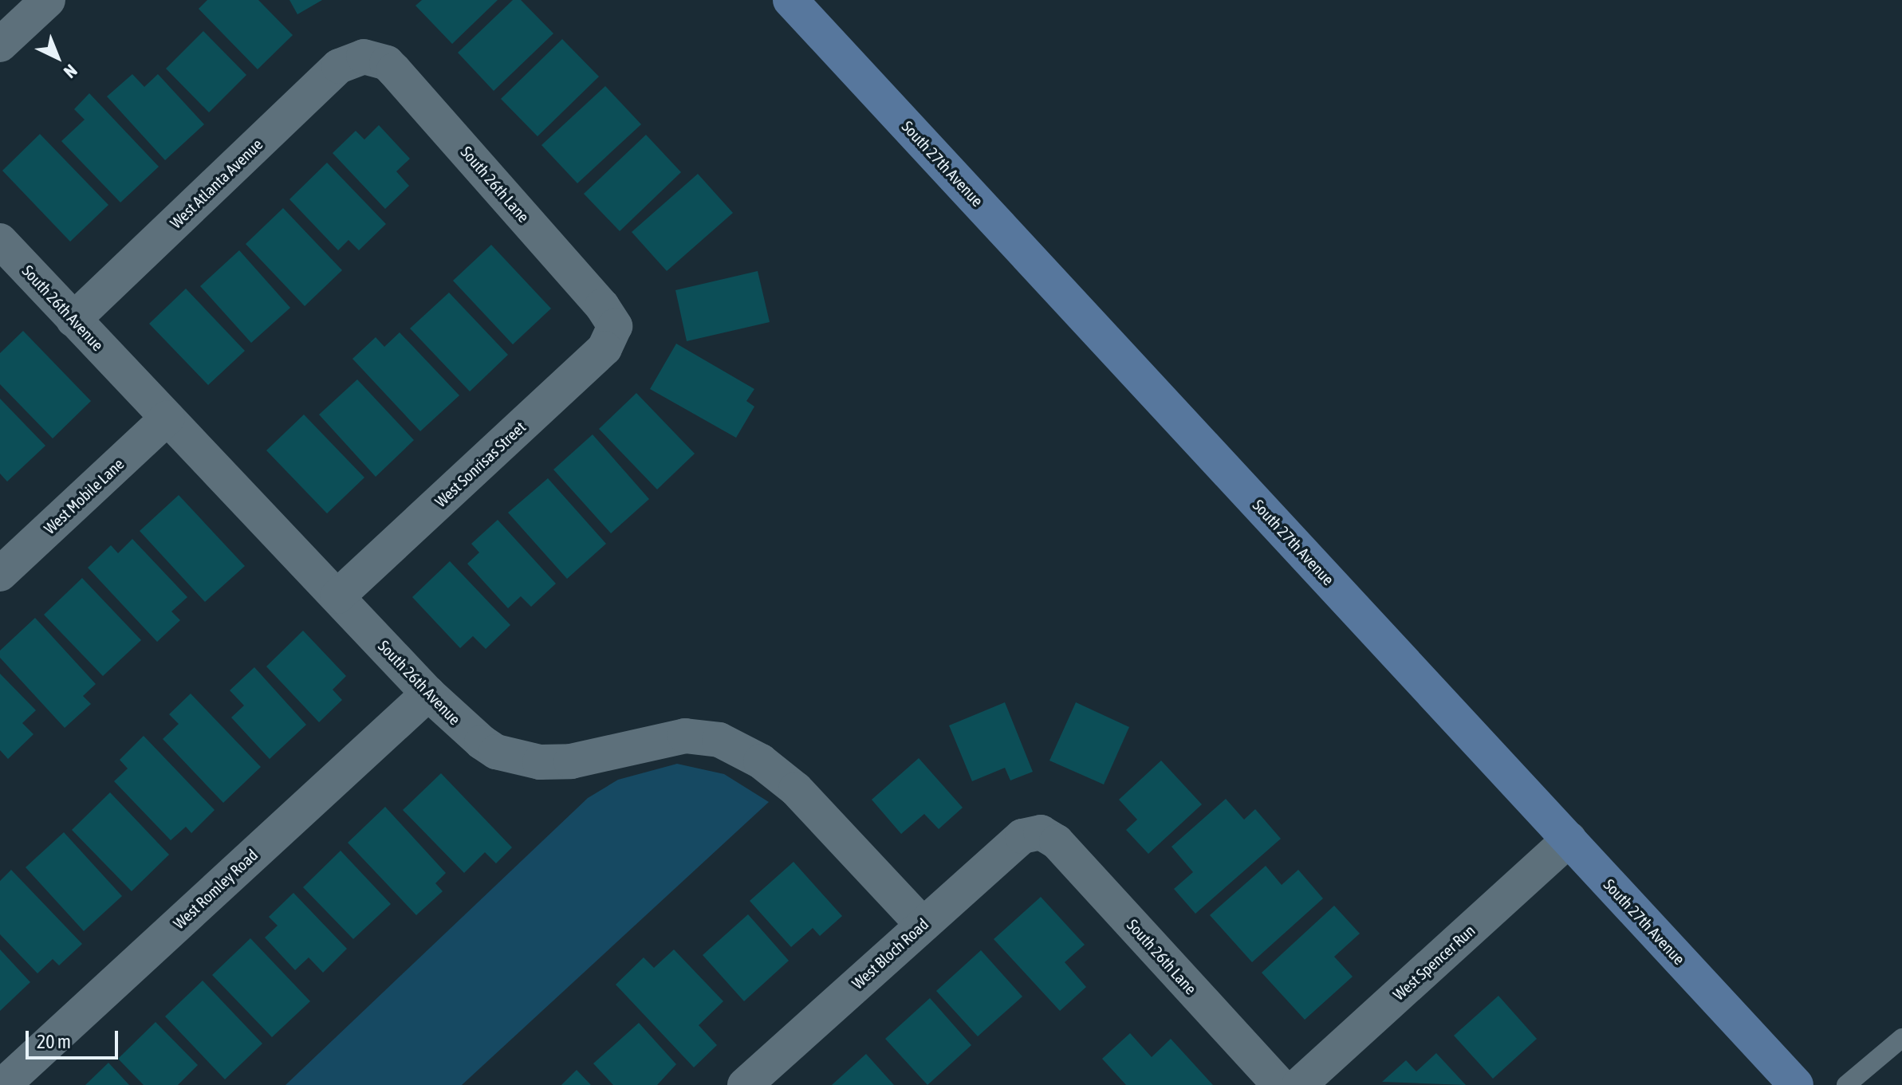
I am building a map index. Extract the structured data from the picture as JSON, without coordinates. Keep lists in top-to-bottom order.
{
  "streets": {
    "main road": ["South 27th Avenue"],
    "street": [
      "West Atlanta Avenue",
      "South 26th Lane",
      "South 26th Avenue",
      "West Sonrisas Street",
      "West Mobile Lane",
      "West Romley Road",
      "West Bloch Road",
      "West Spencer Run"
    ]
  },
  "crossings": [
    ["South 27th Avenue", "West Spencer Run"],
    ["West Atlanta Avenue", "South 26th Lane"],
    ["West Atlanta Avenue", "South 26th Avenue"],
    ["South 26th Lane", "West Sonrisas Street"],
    ["South 26th Lane", "West Bloch Road"],
    ["South 26th Avenue", "West Sonrisas Street"],
    ["South 26th Avenue", "West Mobile Lane"],
    ["South 26th Avenue", "West Romley Road"],
    ["South 26th Avenue", "West Bloch Road"]
  ],
  "scale_bar": "20 m",
  "north": "bottom right"
}
